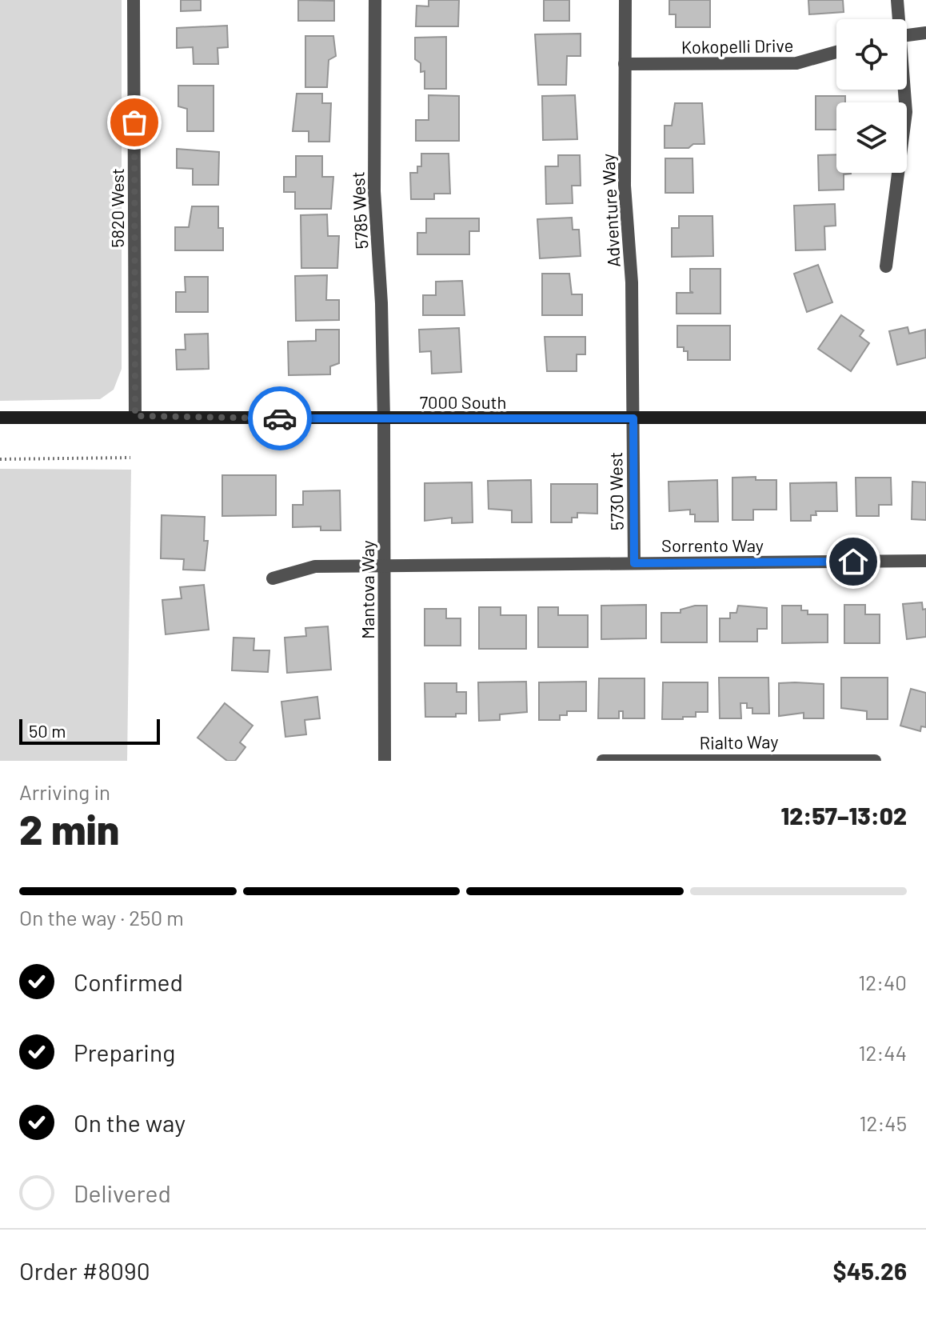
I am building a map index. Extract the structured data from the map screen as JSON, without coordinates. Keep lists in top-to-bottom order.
{
  "streets": {
    "street": [
      "Kokopelli Drive",
      "5820 West",
      "5785 West",
      "Adventure Way",
      "7000 South",
      "5730 West",
      "Sorrento Way",
      "Mantova Way",
      "Rialto Way"
    ]
  },
  "crossings": [
    ["Kokopelli Drive", "Adventure Way"],
    ["5820 West", "7000 South"],
    ["5785 West", "7000 South"],
    ["5785 West", "Mantova Way"],
    ["Adventure Way", "7000 South"],
    ["Adventure Way", "5730 West"],
    ["7000 South", "5730 West"],
    ["7000 South", "Mantova Way"],
    ["5730 West", "Sorrento Way"],
    ["Sorrento Way", "Mantova Way"]
  ],
  "scale_bar": "50 m",
  "page": {
    "scale": "50 m",
    "heading": ["2 min", "Arriving in", "12:57–13:02"],
    "panel": ["Order #8090", "$45.26"],
    "bar": "On the way · 250 m",
    "list": [
      ["Confirmed", "12:40"],
      ["Preparing", "12:44"],
      ["On the way", "12:45"],
      "Delivered"
    ]
  }
}
